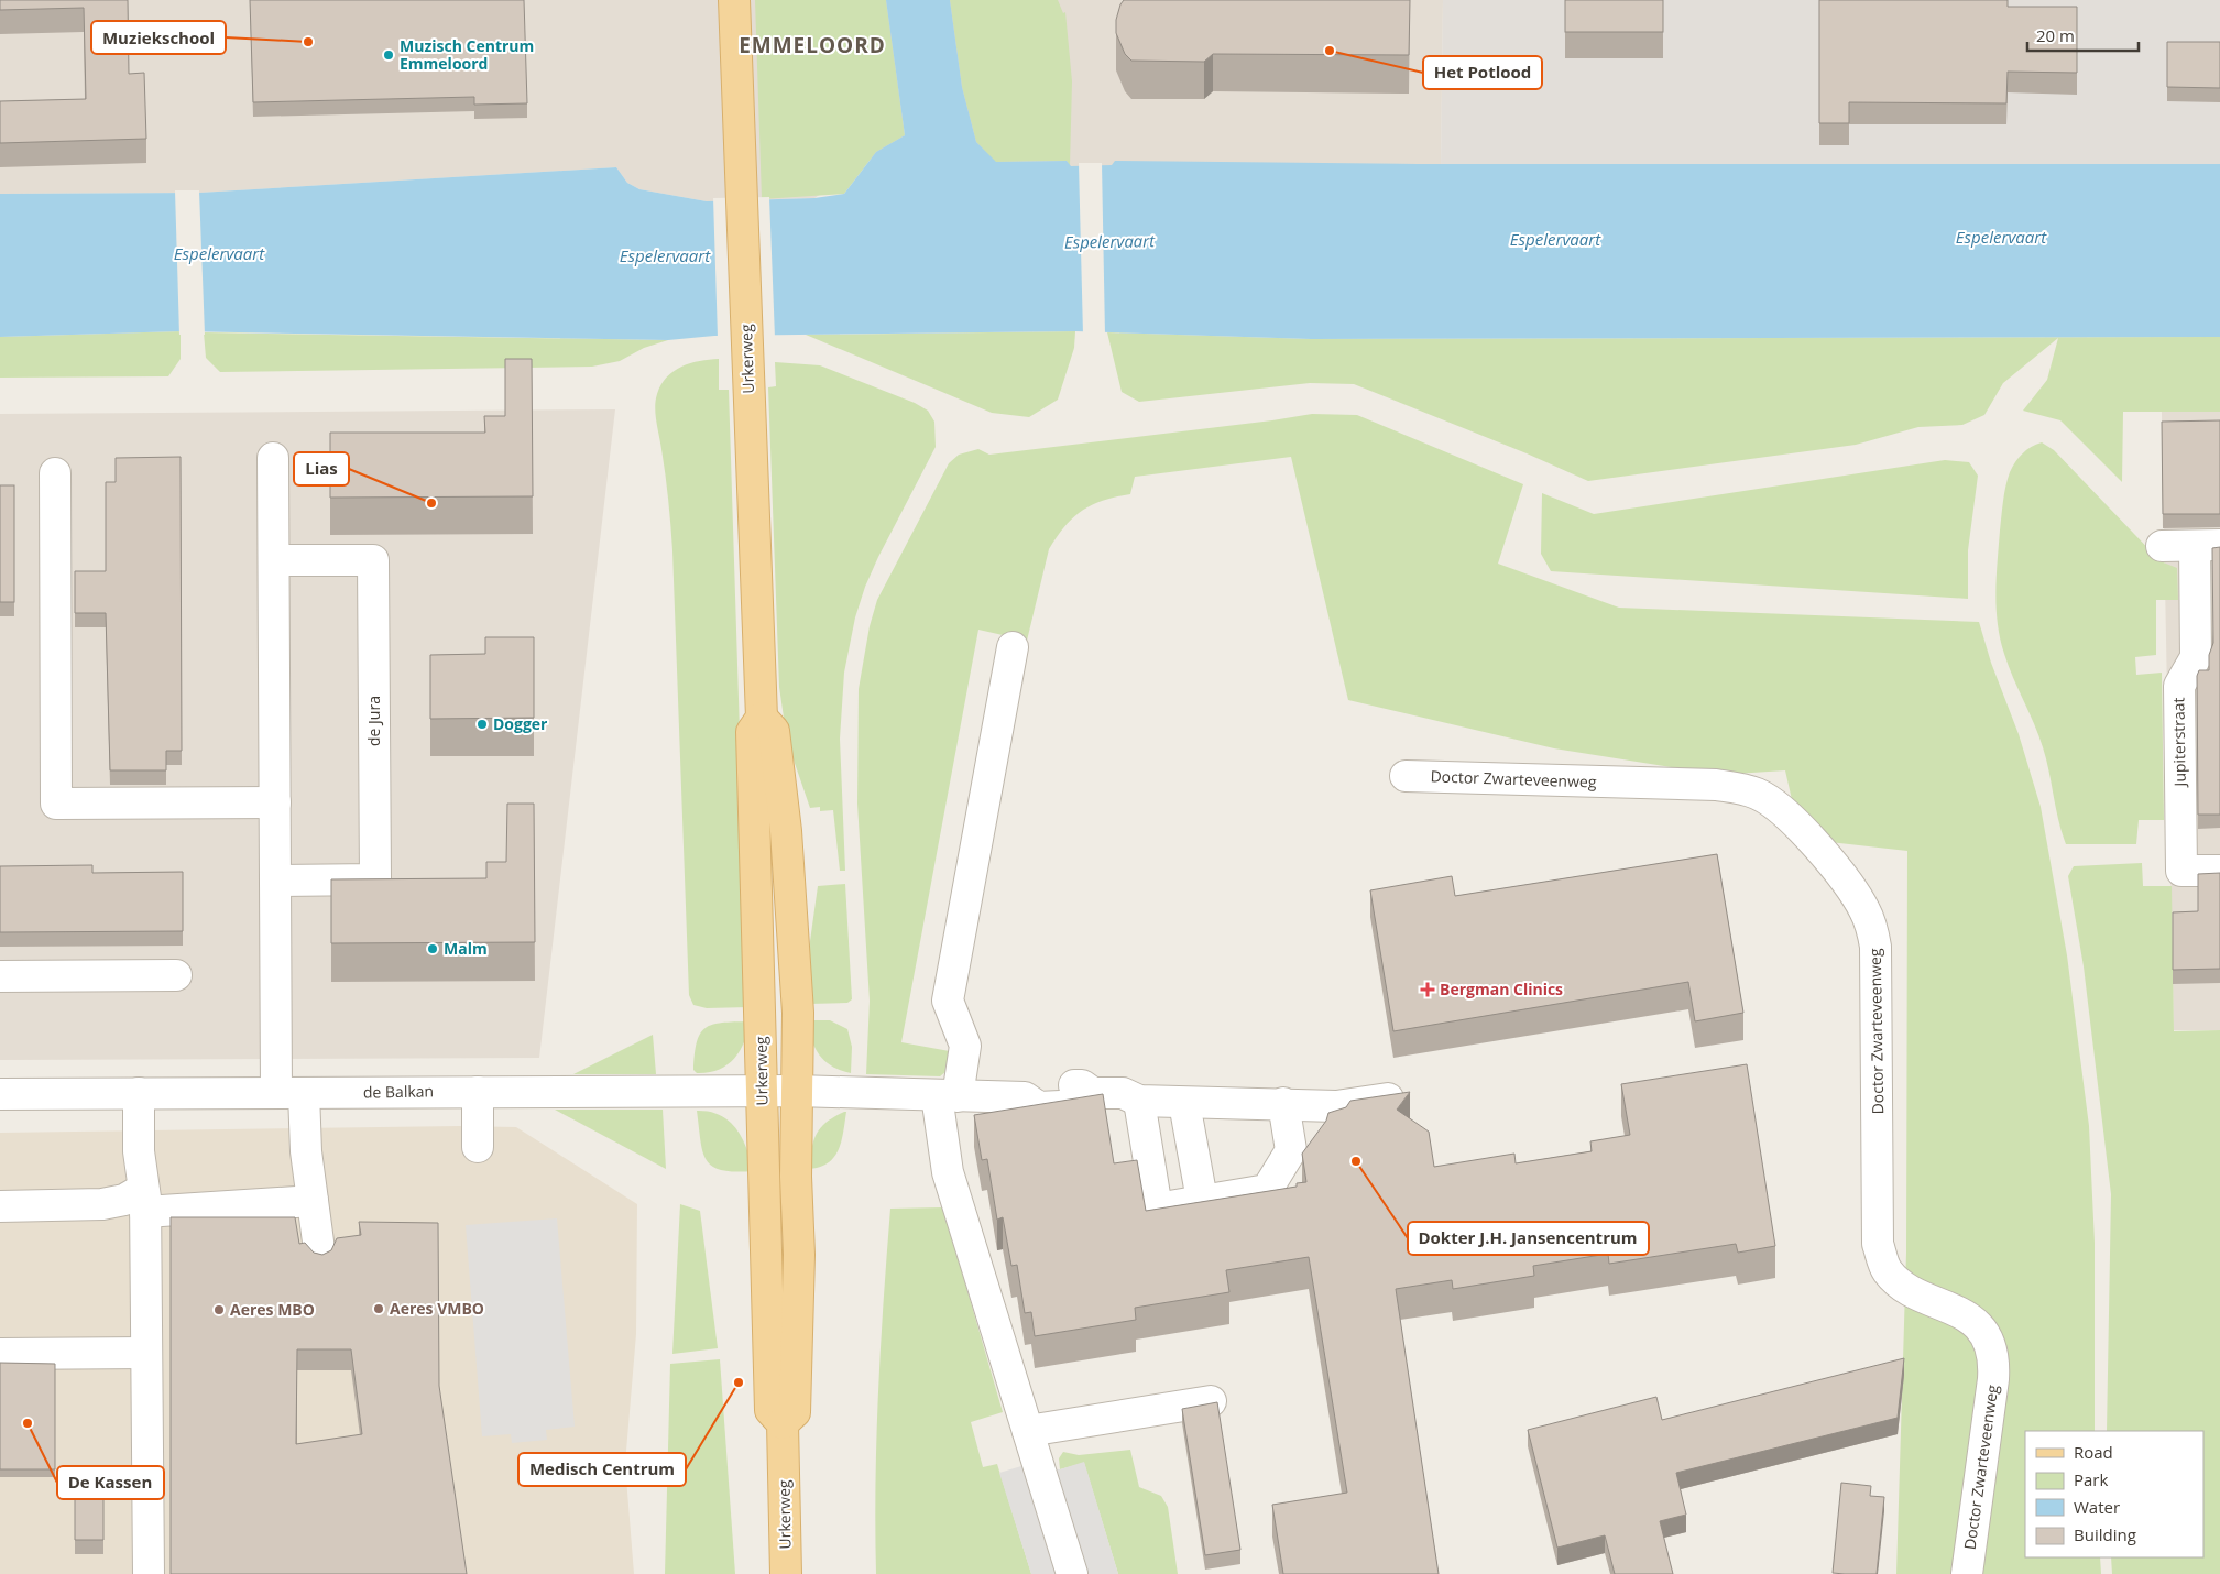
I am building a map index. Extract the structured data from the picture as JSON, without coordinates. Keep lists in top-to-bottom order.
{
  "streets": {
    "main road": ["Urkerweg"],
    "street": [
      "de Jura",
      "Jupiterstraat",
      "Doctor Zwarteveenweg",
      "de Balkan"
    ]
  },
  "crossings": [
    ["Urkerweg", "de Balkan"]
  ],
  "districts": ["EMMELOORD"],
  "water": ["Espelervaart"],
  "places": {
    "other": [
      "Muziekschool",
      "Het Potlood",
      "Muzisch Centrum Emmeloord",
      "Lias",
      "Dogger",
      "Malm",
      "Dokter J.H. Jansencentrum",
      "Aeres VMBO",
      "Aeres MBO",
      "Medisch Centrum",
      "De Kassen"
    ],
    "health": ["Bergman Clinics"]
  },
  "legend": [
    "Road",
    "Park",
    "Water",
    "Building"
  ],
  "scale_bar": "20 m"
}
